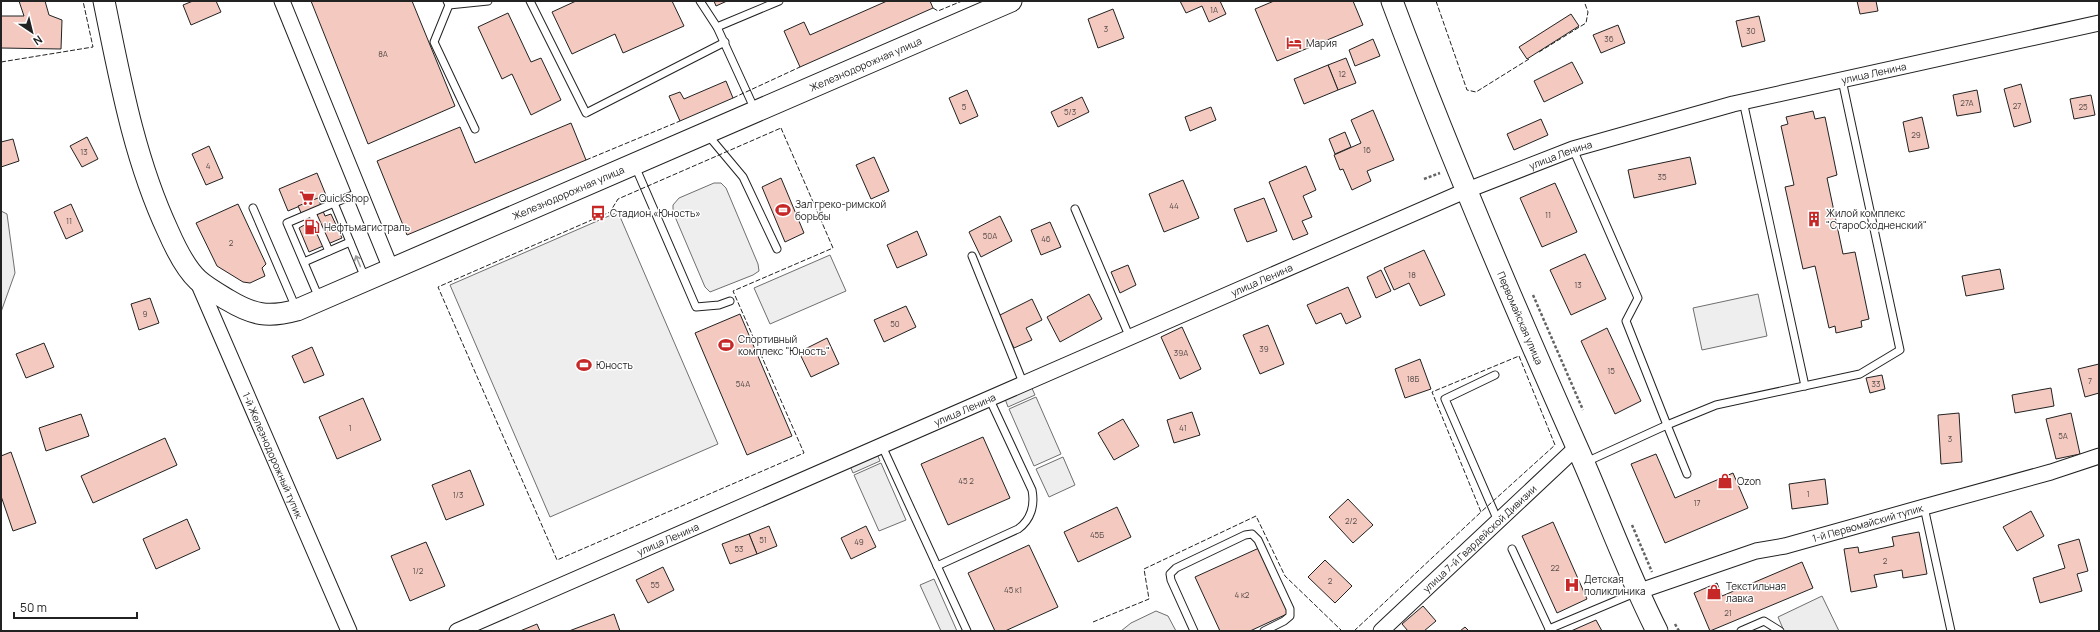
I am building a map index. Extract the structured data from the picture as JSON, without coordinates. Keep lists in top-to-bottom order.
{
  "streets": {
    "main road": ["Железнодорожная улица", "Первомайская улица"],
    "street": [
      "улица Ленина",
      "1-й Железнодорожный тупик",
      "1-й Первомайский тупик",
      "улица 7-й Гвардейской Дивизии"
    ]
  },
  "crossings": [
    ["Железнодорожная улица", "1-й Железнодорожный тупик"],
    ["улица Ленина", "Первомайская улица"],
    ["Первомайская улица", "1-й Первомайский тупик"],
    ["Первомайская улица", "улица 7-й Гвардейской Дивизии"]
  ],
  "places": {
    "hotel": ["Мария"],
    "supermarket": ["QuickShop"],
    "sports": ["Зал греко-римской борьбы", "Спортивный комплекс \"Юность\"", "Юность"],
    "bus stop": ["Стадион «Юность»"],
    "building": ["Жилой комплекс \"СтароСходненский\""],
    "fuel station": ["Нефтьмагистраль"],
    "shop": ["Ozon", "Текстильная лавка"],
    "hospital": ["Детская поликлиника"]
  },
  "house_numbers": [
    "1А",
    "3",
    "30",
    "36",
    "8А",
    "12",
    "27А",
    "27",
    "5",
    "25",
    "5/3",
    "29",
    "16",
    "13",
    "4",
    "35",
    "44",
    "11",
    "11",
    "50А",
    "46",
    "2",
    "18",
    "13",
    "9",
    "50",
    "39",
    "39А",
    "15",
    "18Б",
    "7",
    "54А",
    "33",
    "1",
    "41",
    "5А",
    "3",
    "45 2",
    "1",
    "1/3",
    "17",
    "2/2",
    "45Б",
    "51",
    "49",
    "53",
    "2",
    "22",
    "1/2",
    "2",
    "55",
    "45 к1",
    "4 к2",
    "21"
  ],
  "scale_bar": "50 m",
  "north": "bottom right"
}
